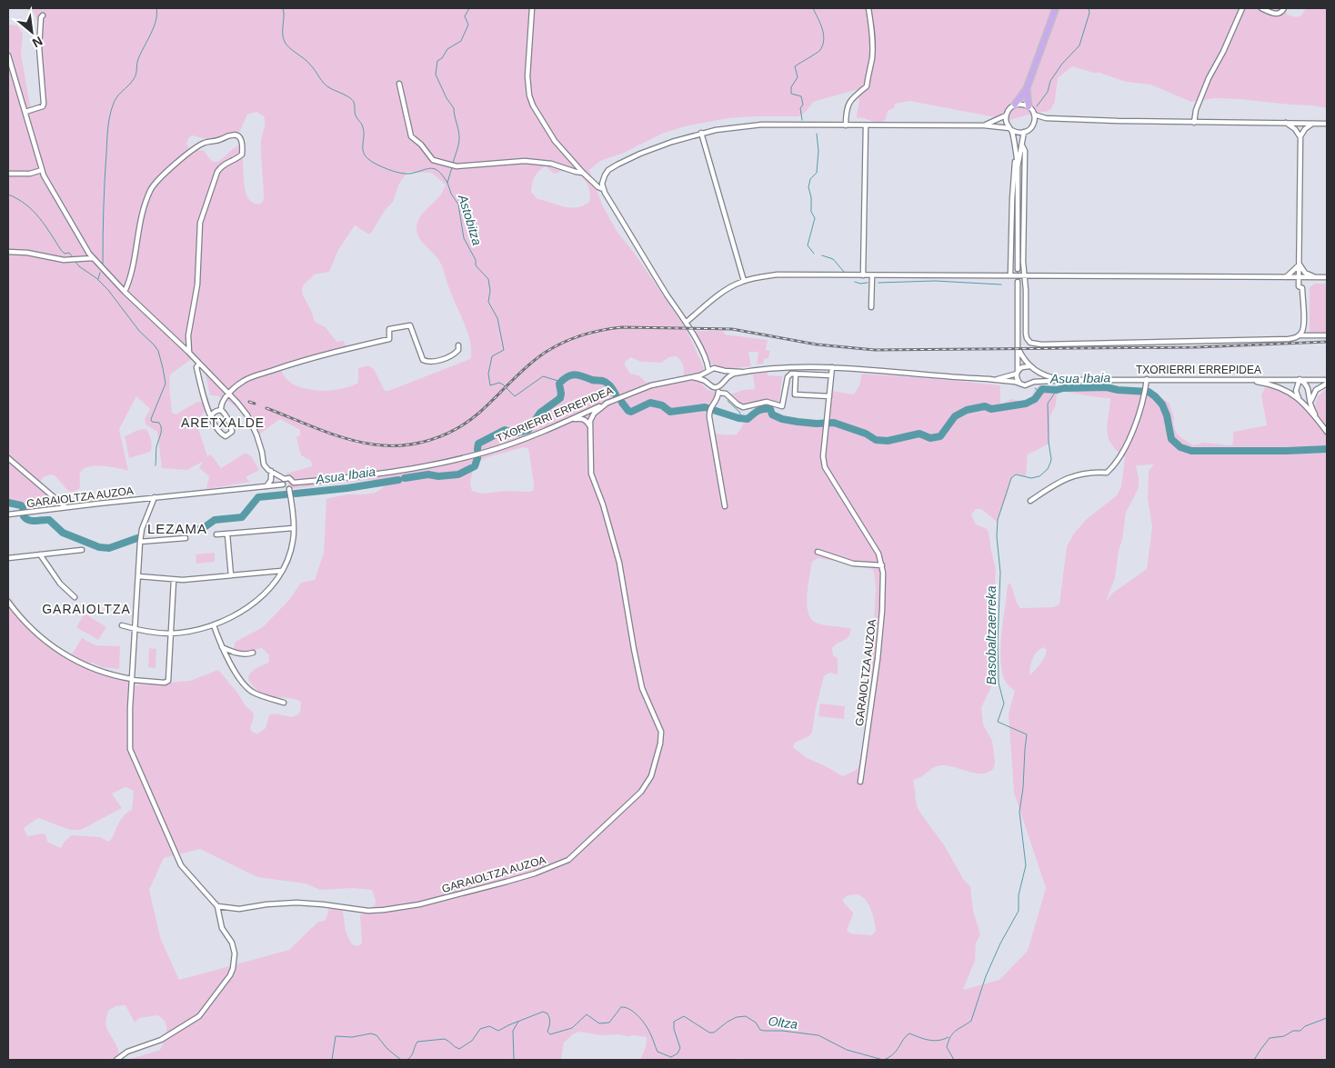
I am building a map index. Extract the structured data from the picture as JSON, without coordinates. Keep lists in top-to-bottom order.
{
  "streets": {
    "street": ["TXORIERRI ERREPIDEA", "GARAIOLTZA AUZOA"]
  },
  "crossings": [
    ["TXORIERRI ERREPIDEA", "GARAIOLTZA AUZOA"]
  ],
  "districts": ["ARETXALDE", "LEZAMA", "GARAIOLTZA"],
  "water": [
    "Astobitza",
    "Asua Ibaia",
    "Basobaltzaerreka",
    "Oltza"
  ],
  "north": "bottom right"
}
